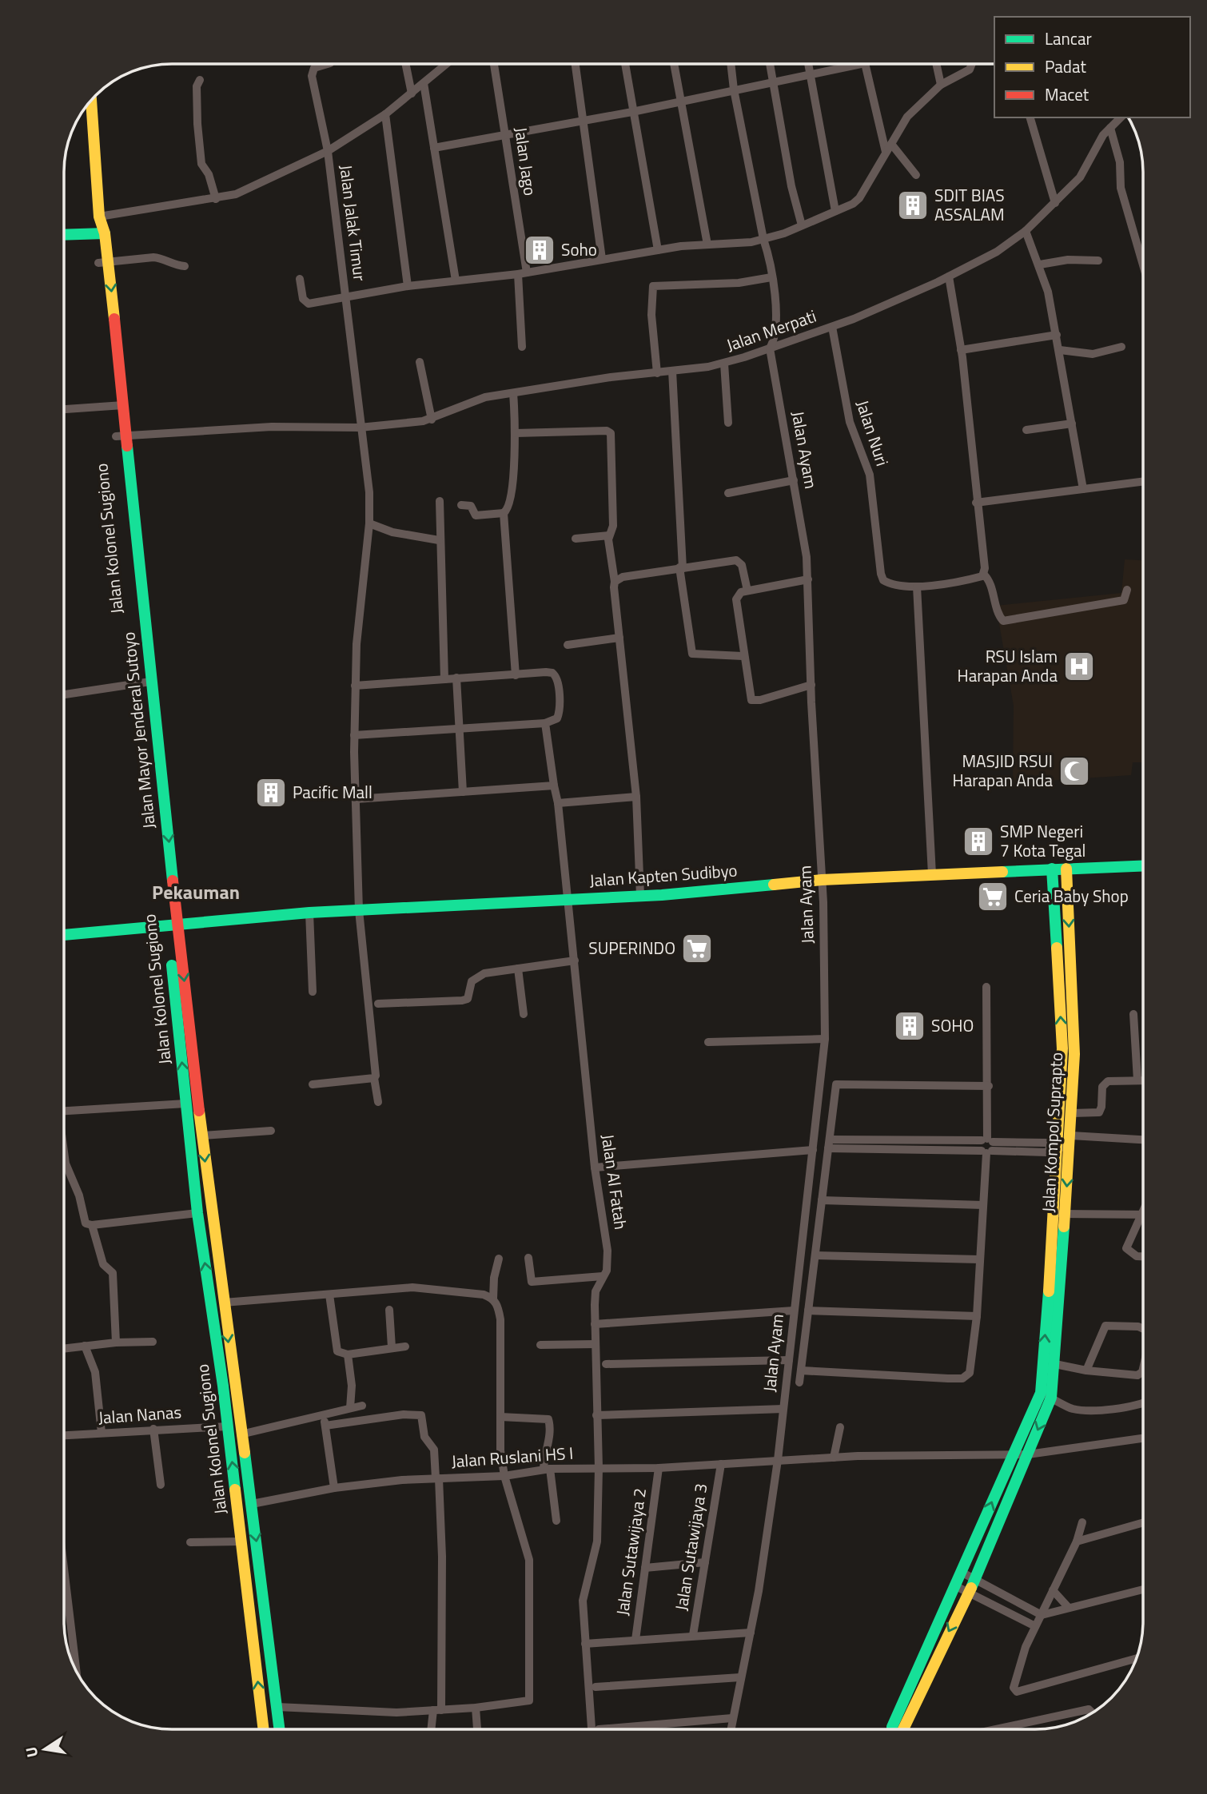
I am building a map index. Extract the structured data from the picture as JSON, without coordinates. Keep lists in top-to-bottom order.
{
  "streets": {
    "main road": [
      "Jalan Kolonel Sugiono",
      "Jalan Mayor Jenderal Sutoyo",
      "Jalan Kapten Sudibyo",
      "Jalan Kompol Suprapto"
    ],
    "street": [
      "Jalan Jago",
      "Jalan Jalak Timur",
      "Jalan Merpati",
      "Jalan Nuri",
      "Jalan Ayam",
      "Jalan Al Fatah",
      "Jalan Nanas",
      "Jalan Ruslani HS I",
      "Jalan Sutawijaya 3",
      "Jalan Sutawijaya 2"
    ]
  },
  "crossings": [
    ["Jalan Jalak Timur", "Jalan Merpati"],
    ["Jalan Jalak Timur", "Jalan Kapten Sudibyo"],
    ["Jalan Merpati", "Jalan Nuri"],
    ["Jalan Merpati", "Jalan Ayam"],
    ["Jalan Merpati", "Jalan Mayor Jenderal Sutoyo"],
    ["Jalan Ayam", "Jalan Kapten Sudibyo"],
    ["Jalan Ayam", "Jalan Ruslani HS I"],
    ["Jalan Kolonel Sugiono", "Jalan Mayor Jenderal Sutoyo"],
    ["Jalan Kolonel Sugiono", "Jalan Kapten Sudibyo"],
    ["Jalan Kolonel Sugiono", "Jalan Nanas"],
    ["Jalan Kolonel Sugiono", "Jalan Ruslani HS I"],
    ["Jalan Mayor Jenderal Sutoyo", "Jalan Kapten Sudibyo"],
    ["Jalan Kapten Sudibyo", "Jalan Kompol Suprapto"],
    ["Jalan Kapten Sudibyo", "Jalan Al Fatah"],
    ["Jalan Al Fatah", "Jalan Ruslani HS I"],
    ["Jalan Ruslani HS I", "Jalan Sutawijaya 3"],
    ["Jalan Ruslani HS I", "Jalan Sutawijaya 2"]
  ],
  "districts": ["Pekauman"],
  "places": {
    "building": [
      "SDIT BIAS ASSALAM",
      "Soho",
      "Pacific Mall",
      "SMP Negeri 7 Kota Tegal",
      "SOHO"
    ],
    "hospital": ["RSU Islam Harapan Anda"],
    "mosque": ["MASJID RSUI Harapan Anda"],
    "supermarket": ["Ceria Baby Shop", "SUPERINDO"]
  },
  "legend": ["Lancar", "Padat", "Macet"],
  "north": "left"
}
